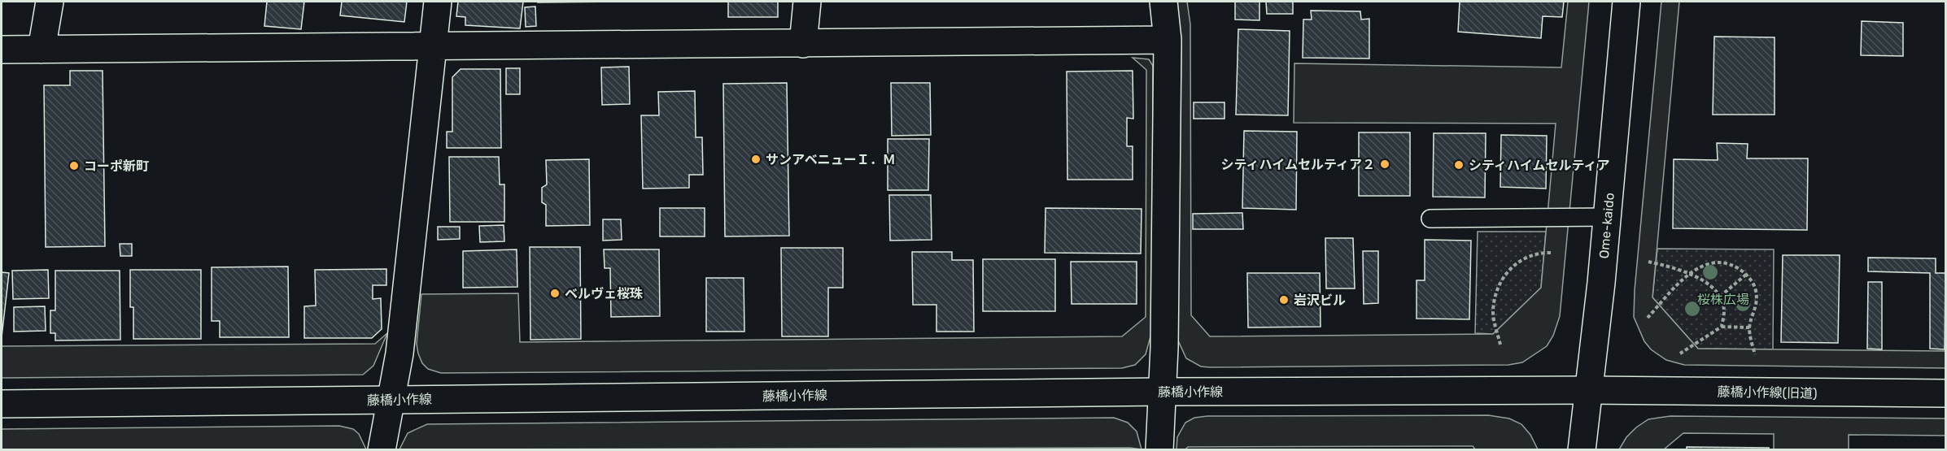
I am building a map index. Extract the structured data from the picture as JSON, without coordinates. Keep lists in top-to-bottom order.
{
  "streets": {
    "street": ["Ome-kaido", "藤橋小作線", "藤橋小作線(旧道)"]
  },
  "crossings": [
    ["Ome-kaido", "藤橋小作線"],
    ["Ome-kaido", "藤橋小作線(旧道)"],
    ["藤橋小作線", "藤橋小作線(旧道)"]
  ],
  "parks": ["桜株広場"],
  "places": [
    "サンアベニューＩ．Ｍ",
    "シティハイムセルティア２",
    "シティハイムセルティア",
    "コーポ新町",
    "ベルヴェ桜珠",
    "岩沢ビル"
  ]
}
